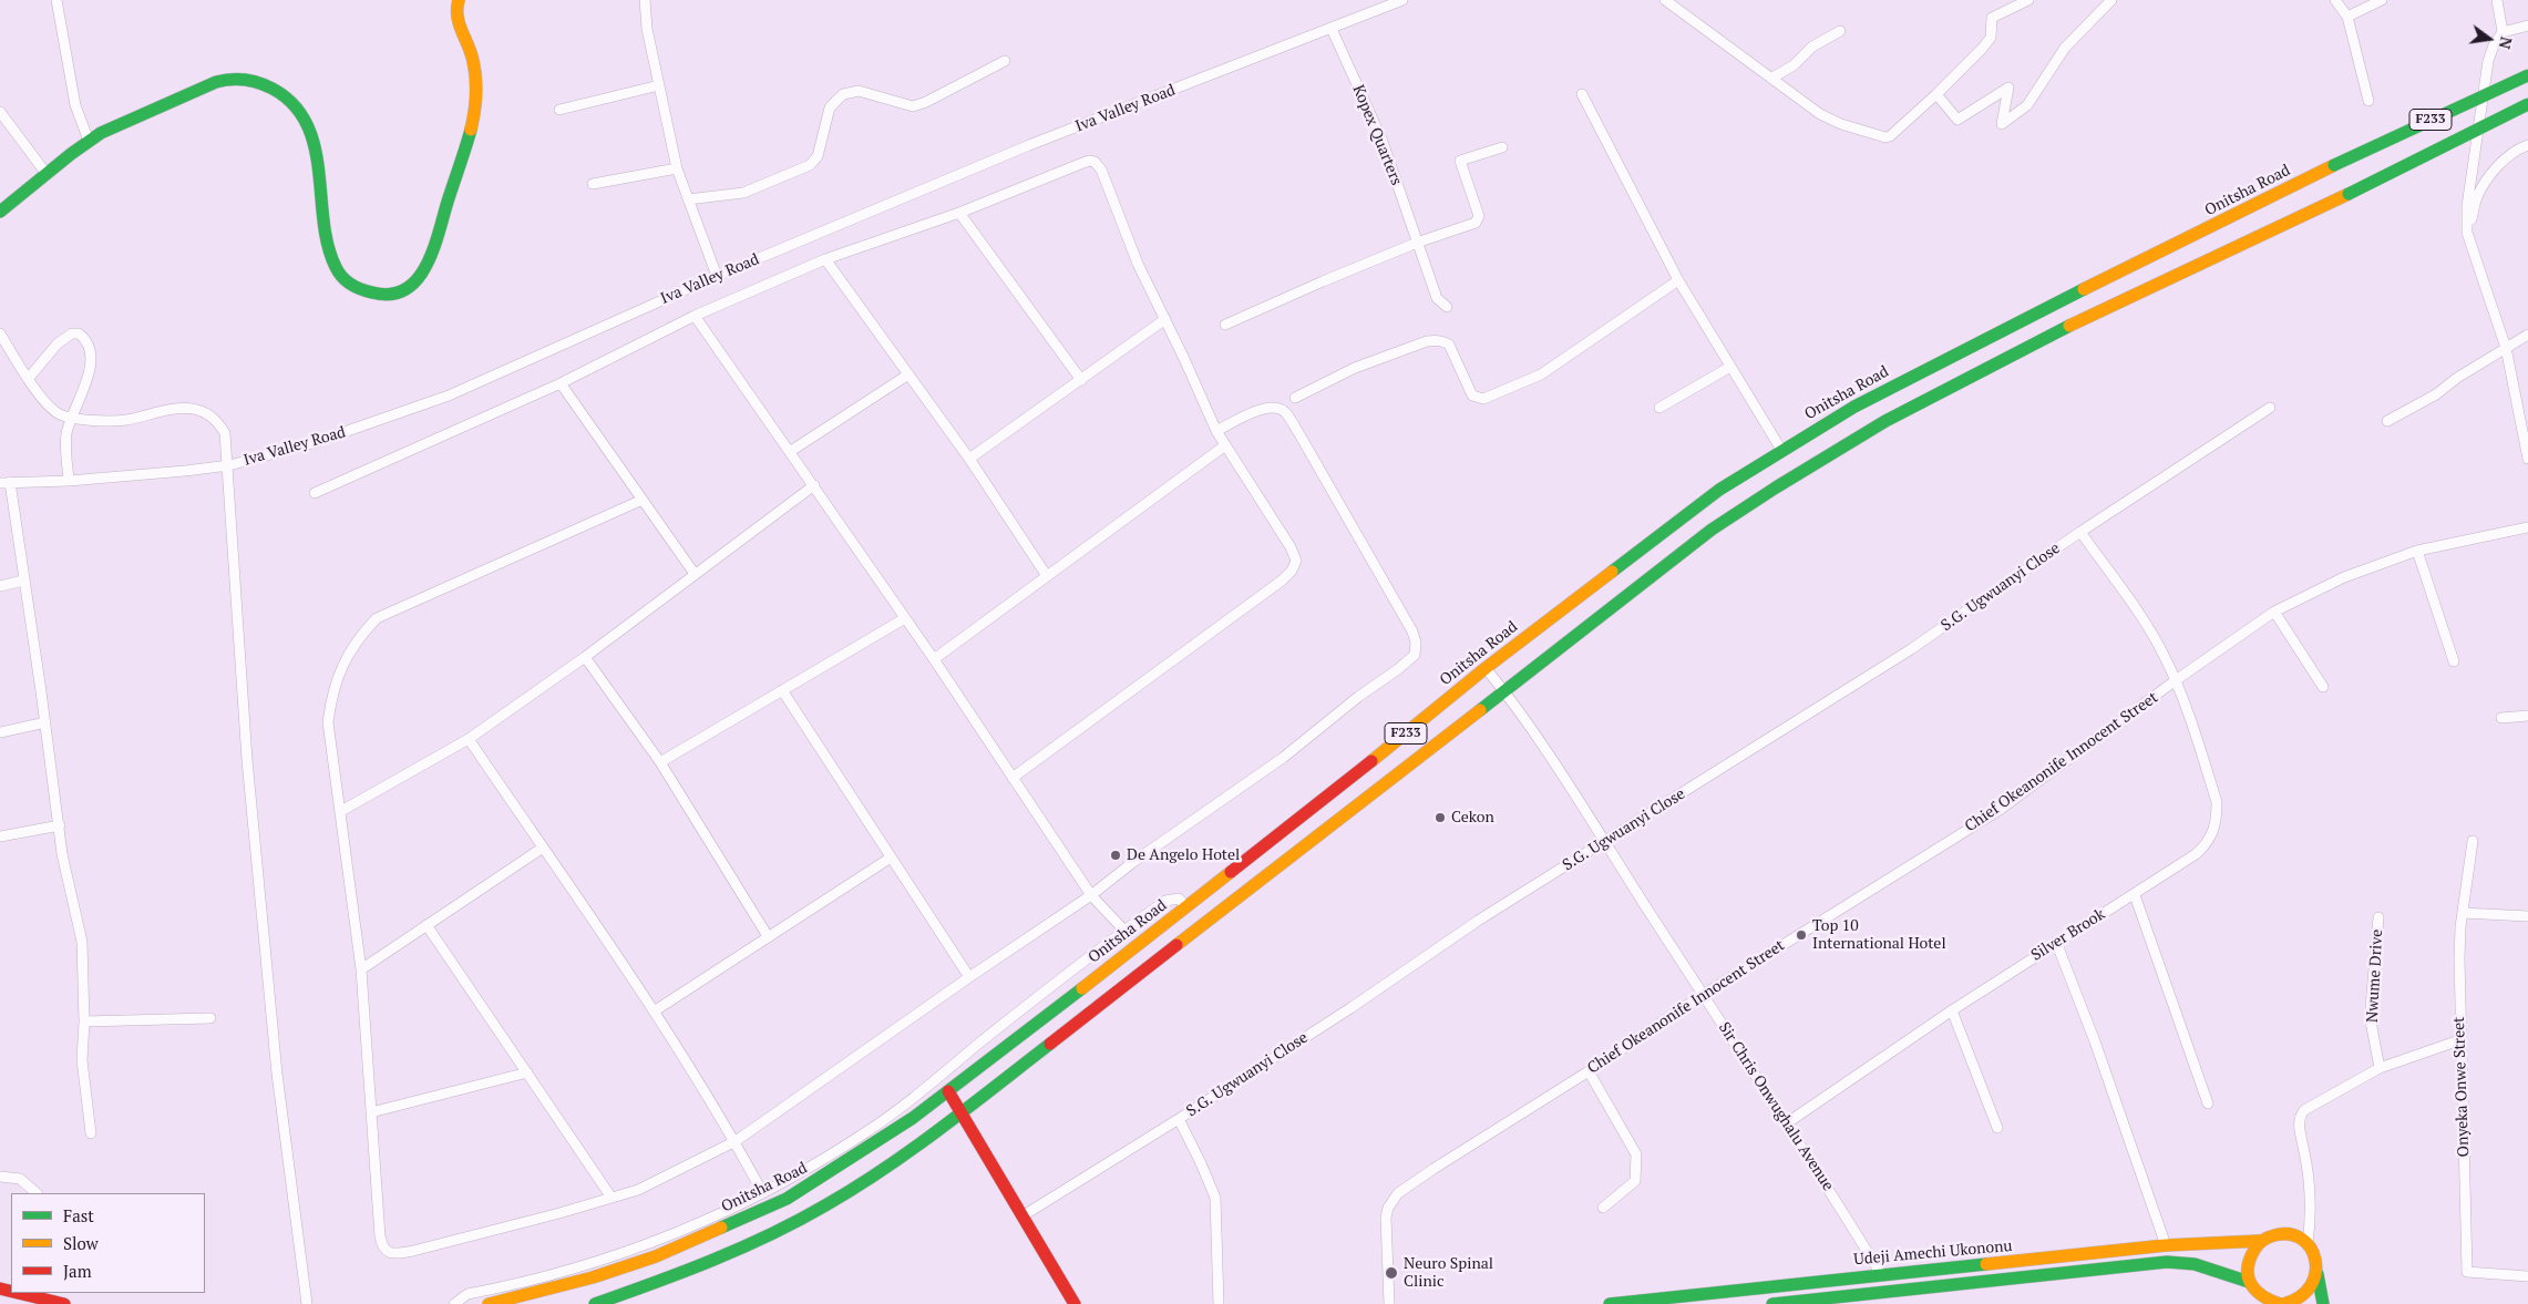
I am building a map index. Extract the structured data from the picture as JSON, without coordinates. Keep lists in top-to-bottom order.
{
  "streets": {
    "main road": ["F233", "Onitsha Road", "Udeji Amechi Ukononu"],
    "street": [
      "Iva Valley Road",
      "Kopex Quarters",
      "S.G. Ugwuanyi Close",
      "Chief Okeanonife Innocent Street",
      "Silver Brook",
      "Nwume Drive",
      "Onyeka Onwe Street",
      "Sir Chris Onwughalu Avenue"
    ]
  },
  "crossings": [
    ["Iva Valley Road", "Kopex Quarters"],
    ["F233", "Sir Chris Onwughalu Avenue"],
    ["Onitsha Road", "Sir Chris Onwughalu Avenue"],
    ["S.G. Ugwuanyi Close", "Sir Chris Onwughalu Avenue"],
    ["Chief Okeanonife Innocent Street", "Silver Brook"],
    ["Chief Okeanonife Innocent Street", "Sir Chris Onwughalu Avenue"],
    ["Silver Brook", "Sir Chris Onwughalu Avenue"],
    ["Sir Chris Onwughalu Avenue", "Udeji Amechi Ukononu"]
  ],
  "places": [
    "Cekon",
    "De Angelo Hotel",
    "Top 10 International Hotel",
    "Neuro Spinal Clinic"
  ],
  "legend": ["Fast", "Slow", "Jam"],
  "north": "right"
}
